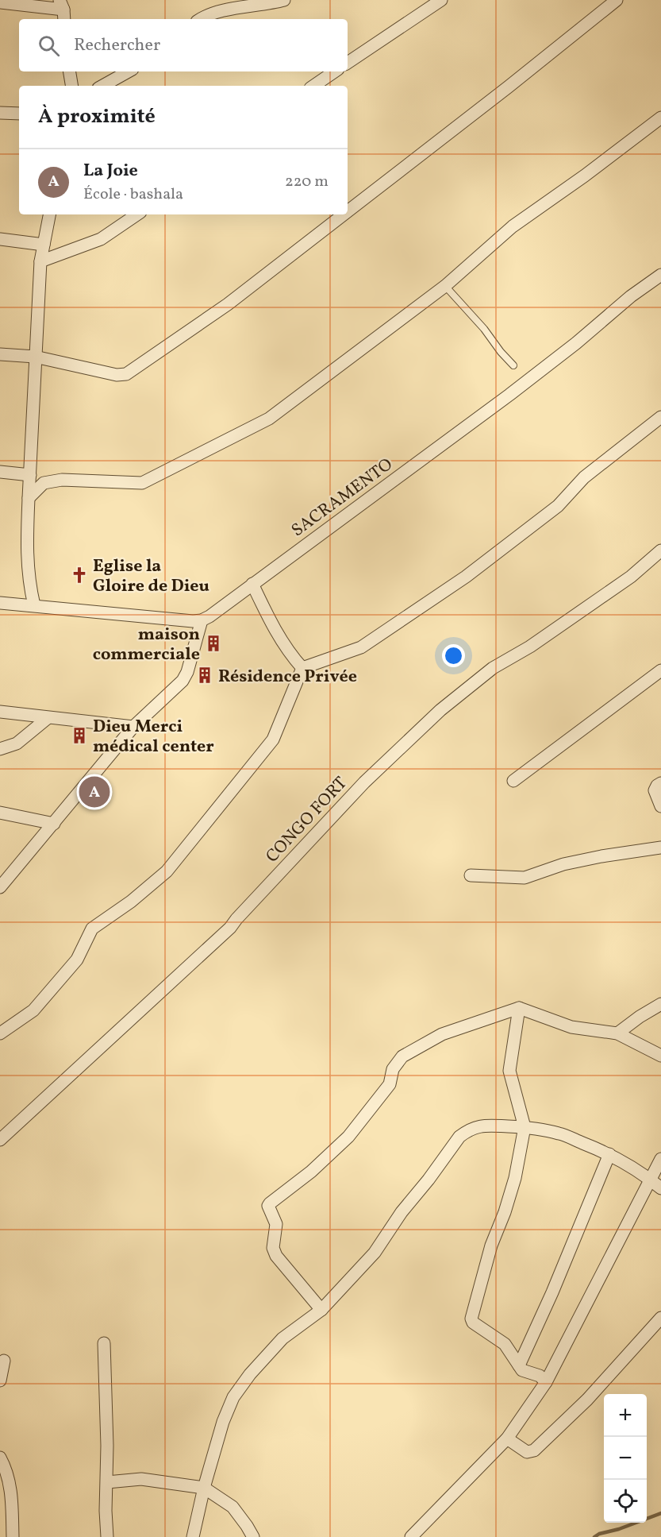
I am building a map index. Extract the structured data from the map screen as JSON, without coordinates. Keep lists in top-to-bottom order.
{
  "streets": {
    "street": ["SACRAMENTO", "CONGO FORT"]
  },
  "places": {
    "church": ["Eglise la Gloire de Dieu"],
    "building": ["maison commerciale", "Résidence Privée", "Dieu Merci médical center"]
  },
  "page": {
    "search": "Rechercher",
    "heading": "À proximité",
    "list": [
      {
        "mark": "A",
        "name": "La Joie",
        "note": "École · bashala",
        "value": "220 m"
      }
    ],
    "pins": "A",
    "map_buttons": ["+", "−"]
  }
}
